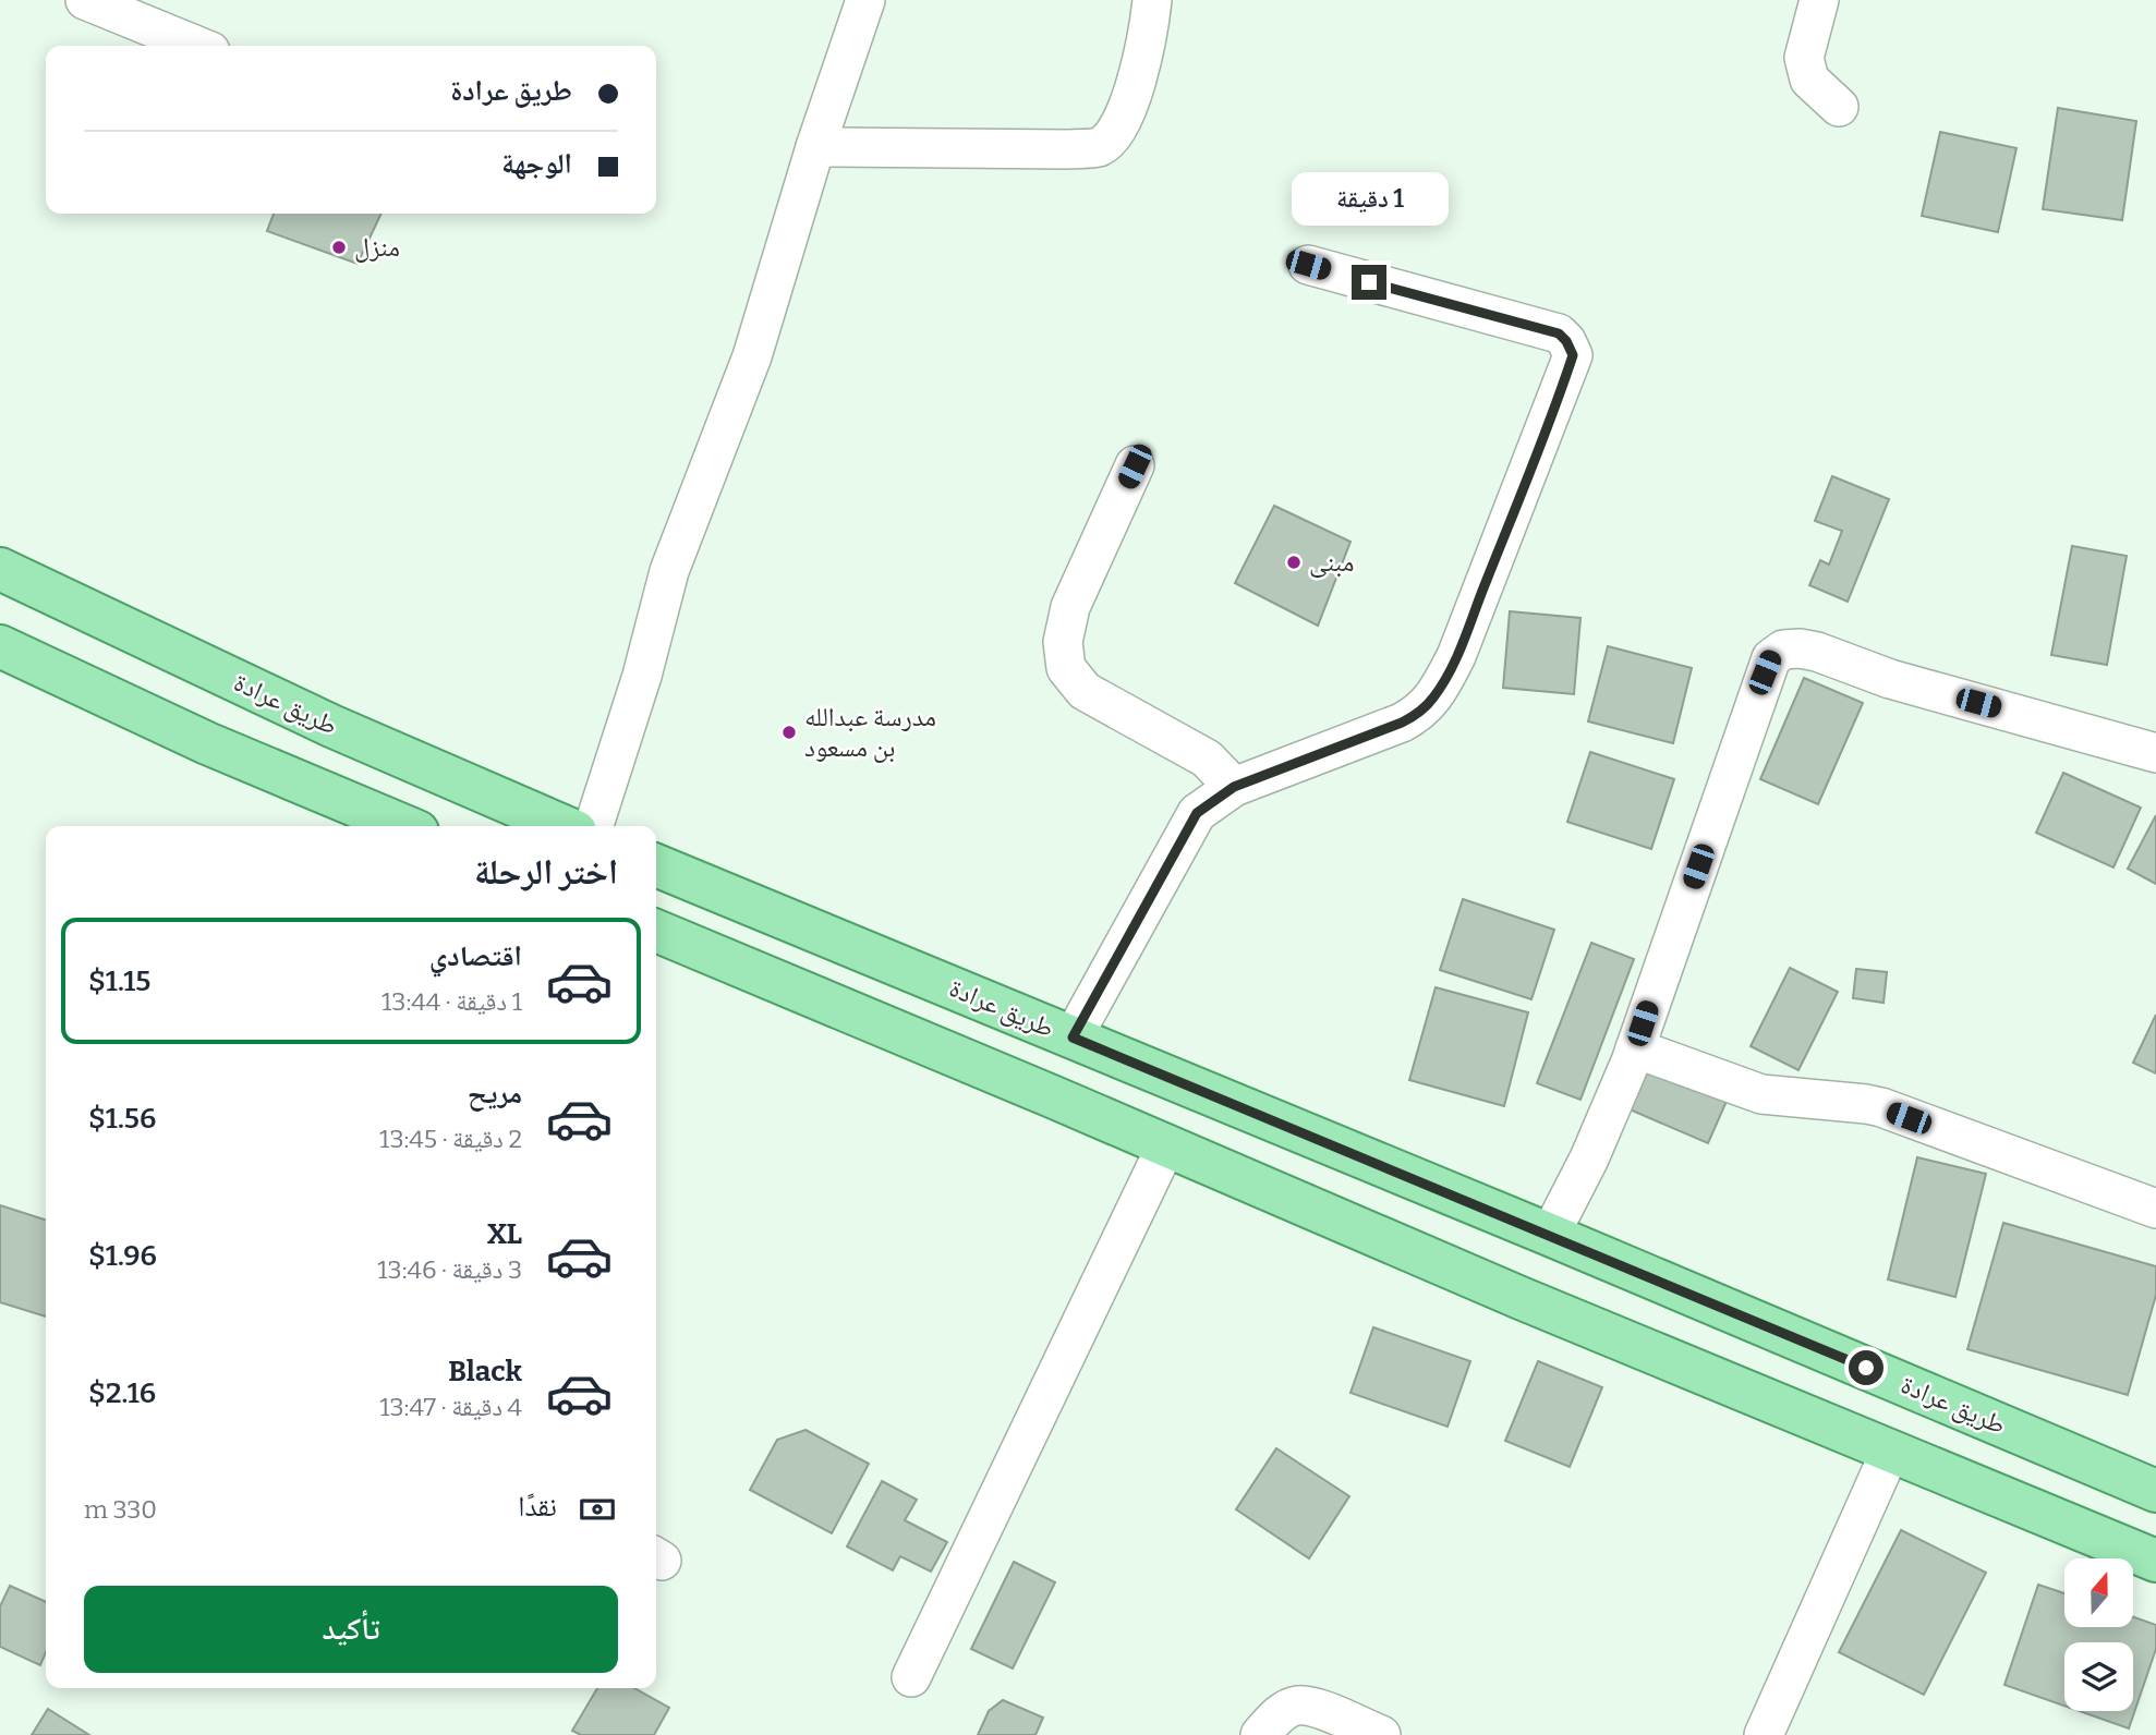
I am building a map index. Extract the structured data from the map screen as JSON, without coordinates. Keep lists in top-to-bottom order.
{
  "streets": {
    "main road": ["طريق عرادة"]
  },
  "places": ["منزل", "مبنى", "مدرسة عبدالله بن مسعود"],
  "north": "top",
  "page": {
    "banner": ["طريق عرادة", "الوجهة"],
    "bubble": "1 دقيقة",
    "heading": "اختر الرحلة",
    "list": [
      {
        "name": "اقتصادي",
        "note": "1 دقيقة · 13:44",
        "value": "$1.15"
      },
      {
        "name": "مريح",
        "note": "2 دقيقة · 13:45",
        "value": "$1.56"
      },
      {
        "name": "XL",
        "note": "3 دقيقة · 13:46",
        "value": "$1.96"
      },
      {
        "name": "Black",
        "note": "4 دقيقة · 13:47",
        "value": "$2.16"
      }
    ],
    "pay": ["نقدًا", "330 m"],
    "buttons": "تأكيد"
  }
}
